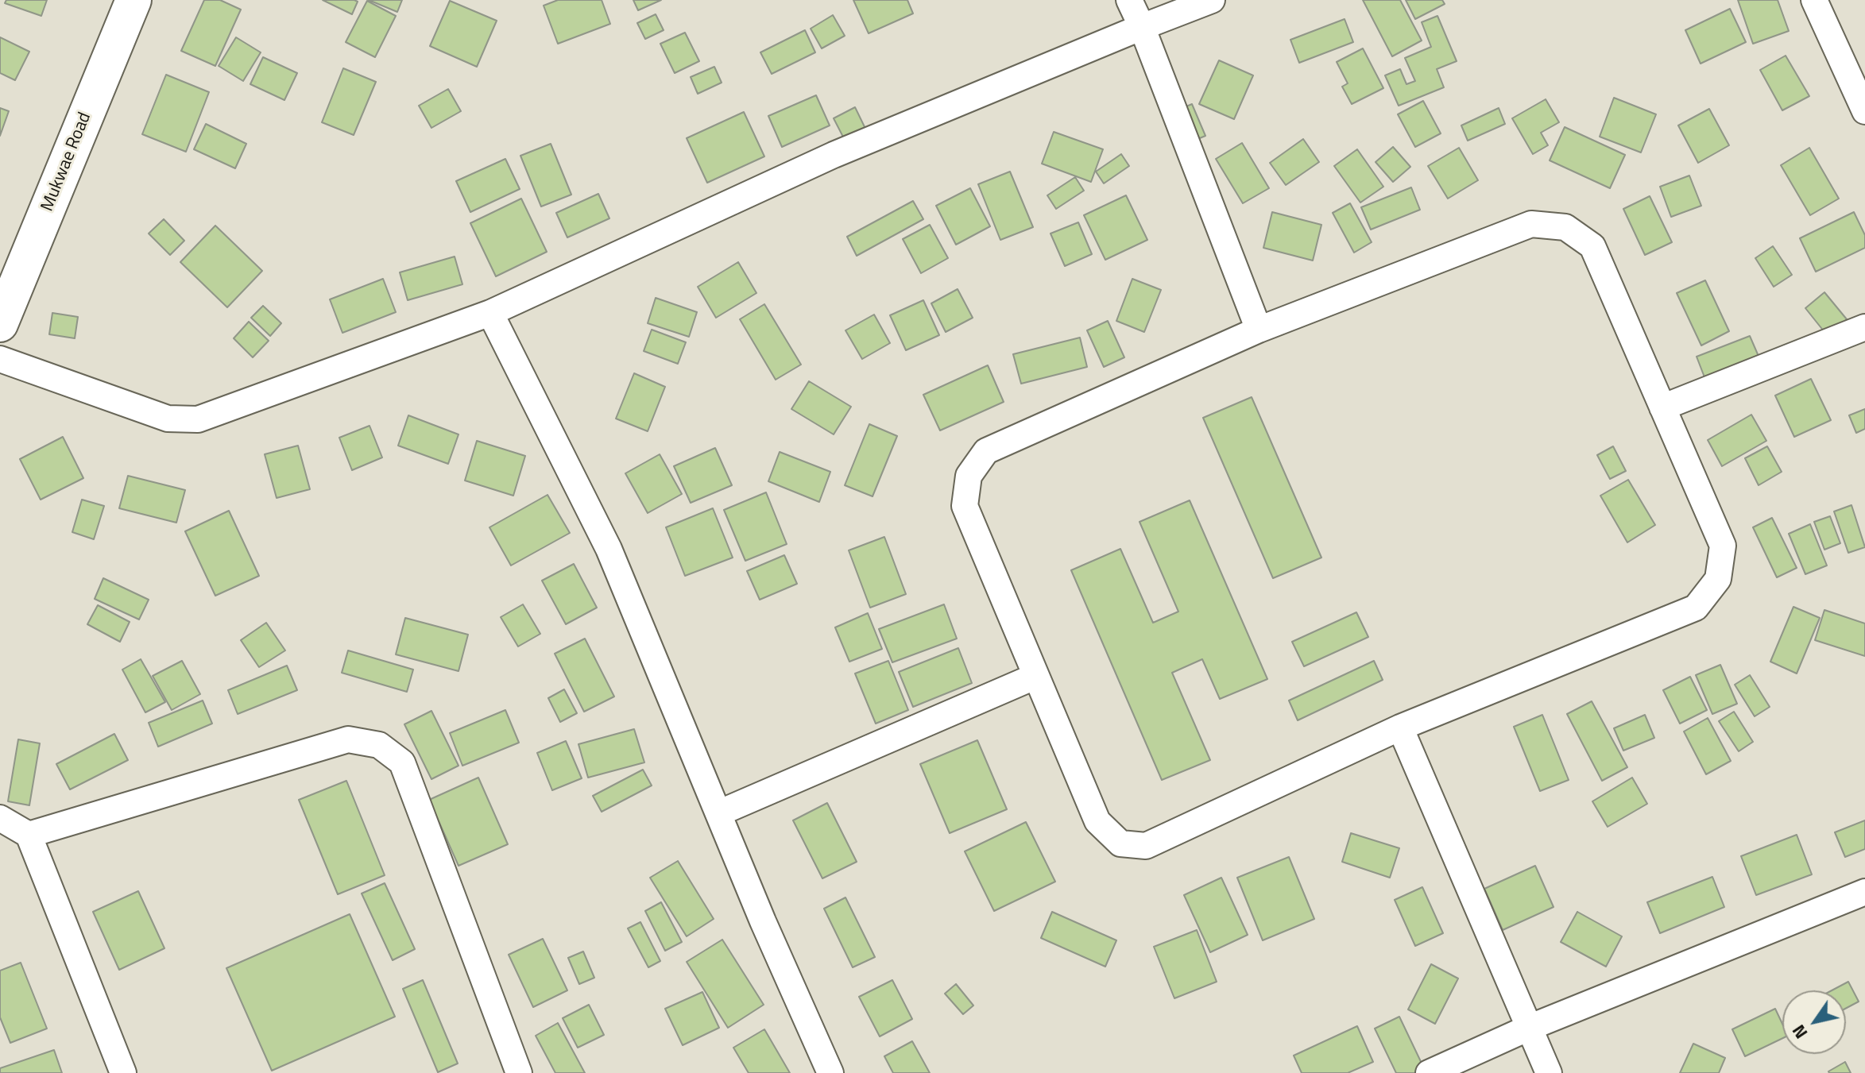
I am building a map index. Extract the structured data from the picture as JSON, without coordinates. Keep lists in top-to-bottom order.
{
  "streets": {
    "street": ["Mukwae Road"]
  },
  "north": "bottom left"
}
